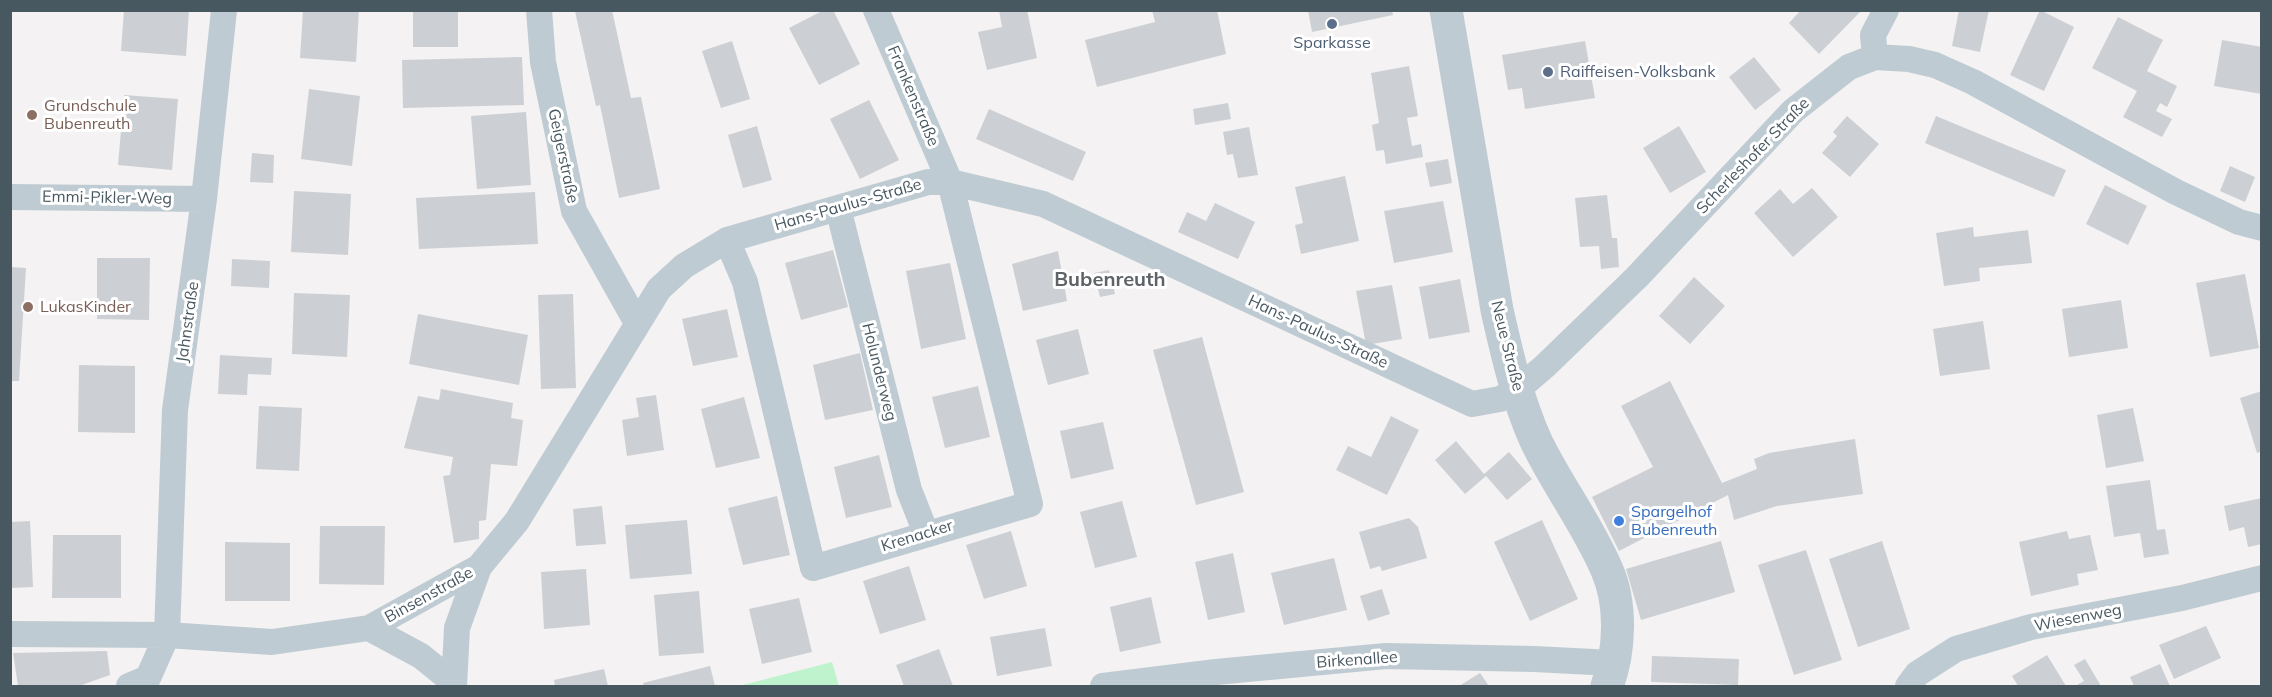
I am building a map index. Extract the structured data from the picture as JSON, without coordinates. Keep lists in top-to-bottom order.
{
  "streets": {
    "street": [
      "Frankenstraße",
      "Geigerstraße",
      "Scherleshofer Straße",
      "Emmi-Pikler-Weg",
      "Hans-Paulus-Straße",
      "Jahnstraße",
      "Neue Straße",
      "Holunderweg",
      "Krenacker",
      "Binsenstraße",
      "Wiesenweg",
      "Birkenallee"
    ]
  },
  "crossings": [
    ["Frankenstraße", "Hans-Paulus-Straße"],
    ["Frankenstraße", "Krenacker"],
    ["Geigerstraße", "Hans-Paulus-Straße"],
    ["Scherleshofer Straße", "Hans-Paulus-Straße"],
    ["Scherleshofer Straße", "Neue Straße"],
    ["Emmi-Pikler-Weg", "Jahnstraße"],
    ["Hans-Paulus-Straße", "Neue Straße"],
    ["Hans-Paulus-Straße", "Holunderweg"],
    ["Hans-Paulus-Straße", "Krenacker"],
    ["Hans-Paulus-Straße", "Binsenstraße"],
    ["Jahnstraße", "Binsenstraße"],
    ["Neue Straße", "Birkenallee"],
    ["Holunderweg", "Krenacker"]
  ],
  "districts": ["Bubenreuth"],
  "places": [
    "Sparkasse",
    "Raiffeisen-Volksbank",
    "Grundschule Bubenreuth",
    "LukasKinder",
    "Spargelhof Bubenreuth"
  ]
}
